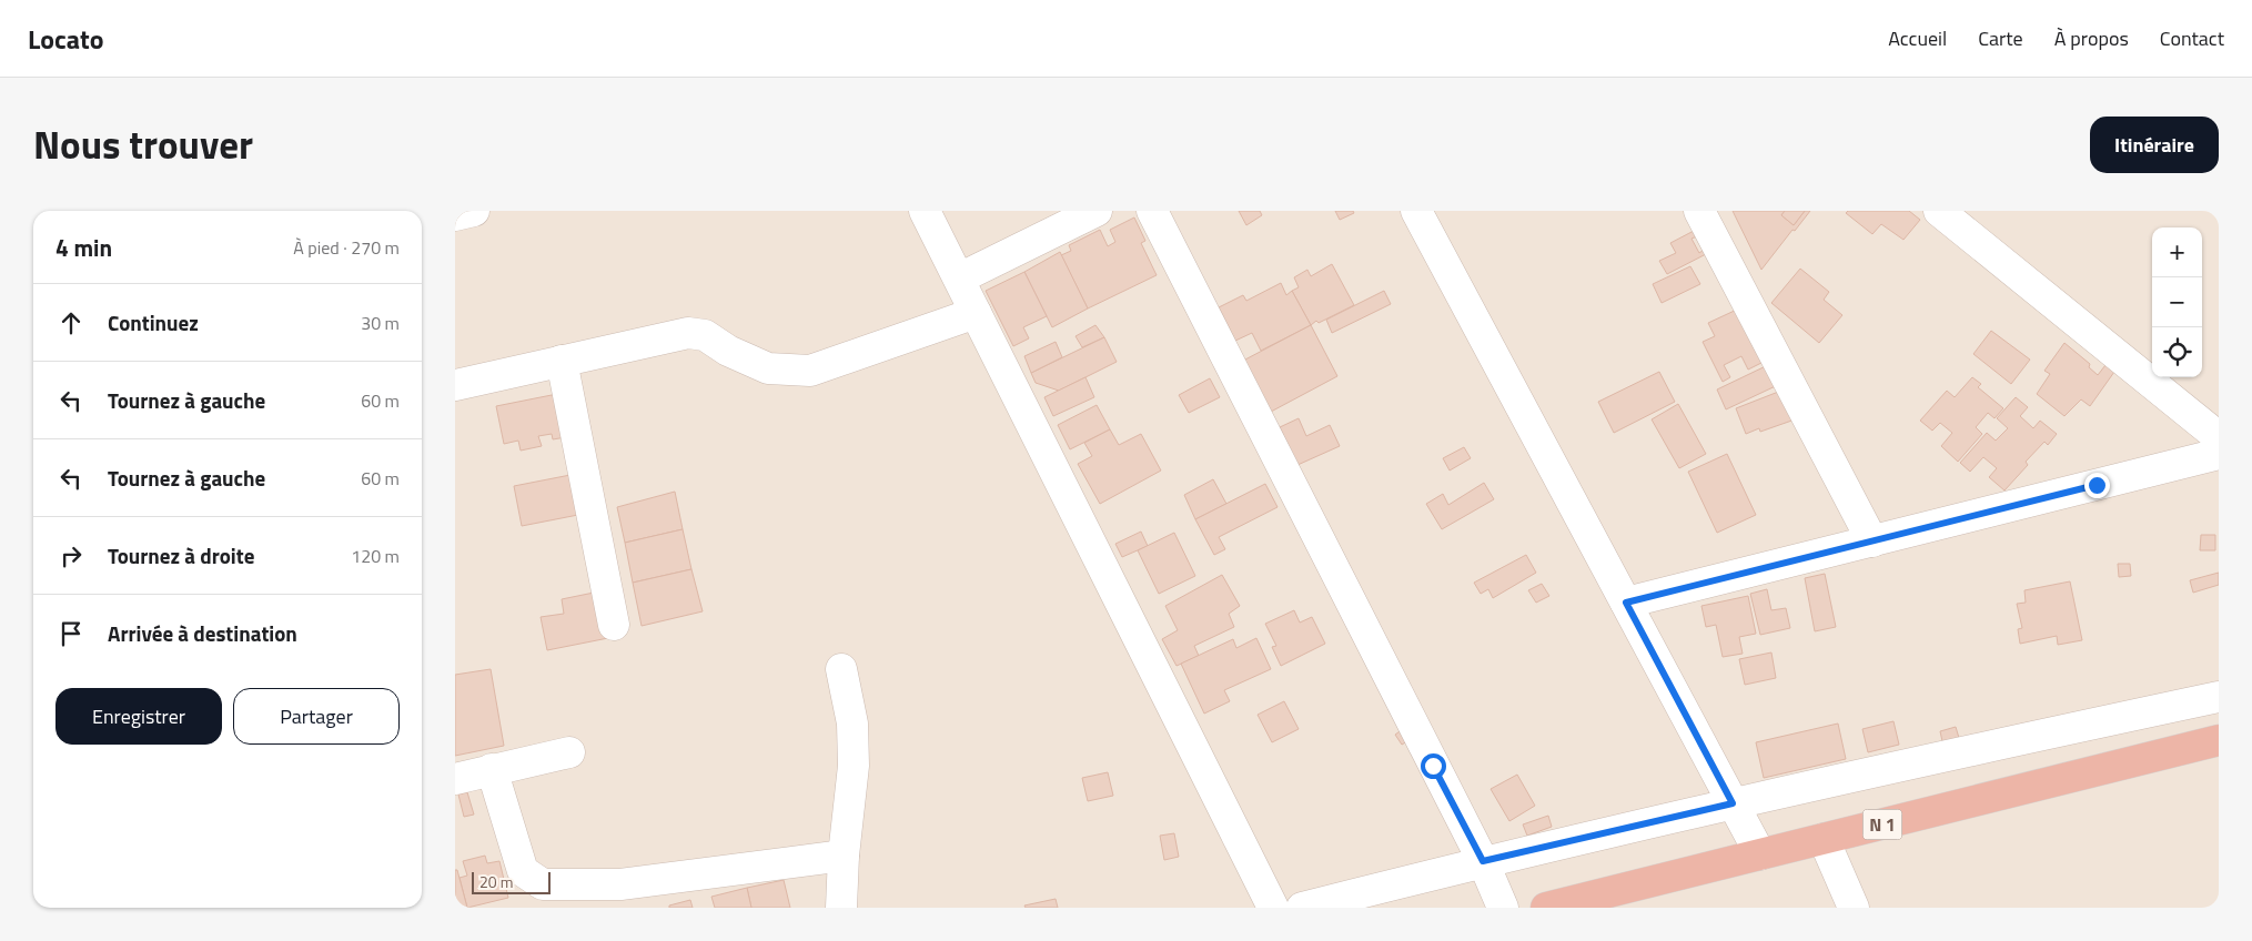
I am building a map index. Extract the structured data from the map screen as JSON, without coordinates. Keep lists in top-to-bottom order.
{
  "streets": {
    "highway": ["N 1"]
  },
  "scale_bar": "20 m",
  "page": {
    "header": "Locato",
    "nav": [
      "Accueil",
      "Carte",
      "À propos",
      "Contact"
    ],
    "title": "Nous trouver",
    "buttons": [
      "Itinéraire",
      ["Enregistrer", "Partager"]
    ],
    "heading": ["4 min", "À pied · 270 m"],
    "map_buttons": ["+", "−"],
    "list": [
      ["Continuez", "30 m"],
      ["Tournez à gauche", "60 m"],
      ["Tournez à gauche", "60 m"],
      ["Tournez à droite", "120 m"],
      "Arrivée à destination"
    ],
    "scale": "20 m"
  }
}
